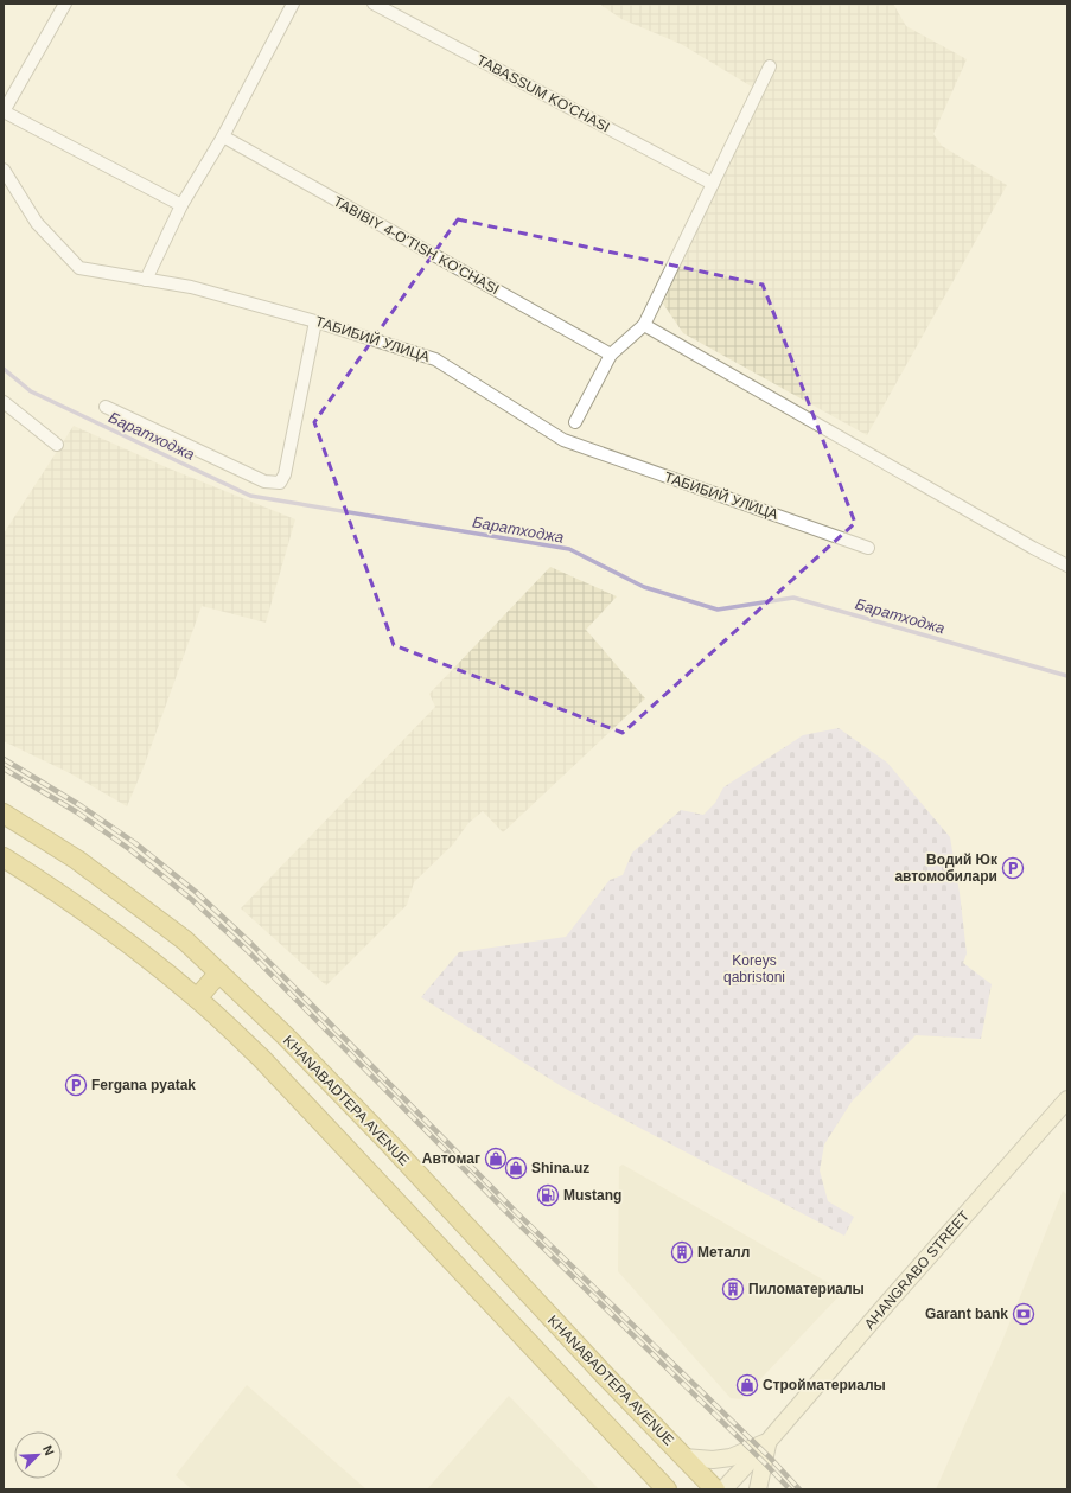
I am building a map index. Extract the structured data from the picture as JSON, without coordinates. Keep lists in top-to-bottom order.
{
  "streets": {
    "highway": ["KHANABADTEPA AVENUE"],
    "main road": ["AHANGRABO STREET"],
    "street": ["TABASSUM KO'CHASI", "TABIBIY 4-O'TISH KO'CHASI", "ТАБИБИЙ УЛИЦА"]
  },
  "crossings": [
    ["KHANABADTEPA AVENUE", "AHANGRABO STREET"]
  ],
  "water": ["Баратходжа"],
  "parks": ["Koreys qabristoni"],
  "places": {
    "parking": ["Водий Юк автомобилари", "Fergana pyatak"],
    "shop": ["Автомаг", "Shina.uz", "Стройматериалы"],
    "fuel station": ["Mustang"],
    "building": ["Металл", "Пиломатериалы"],
    "bank": ["Garant bank"]
  },
  "north": "top right"
}
